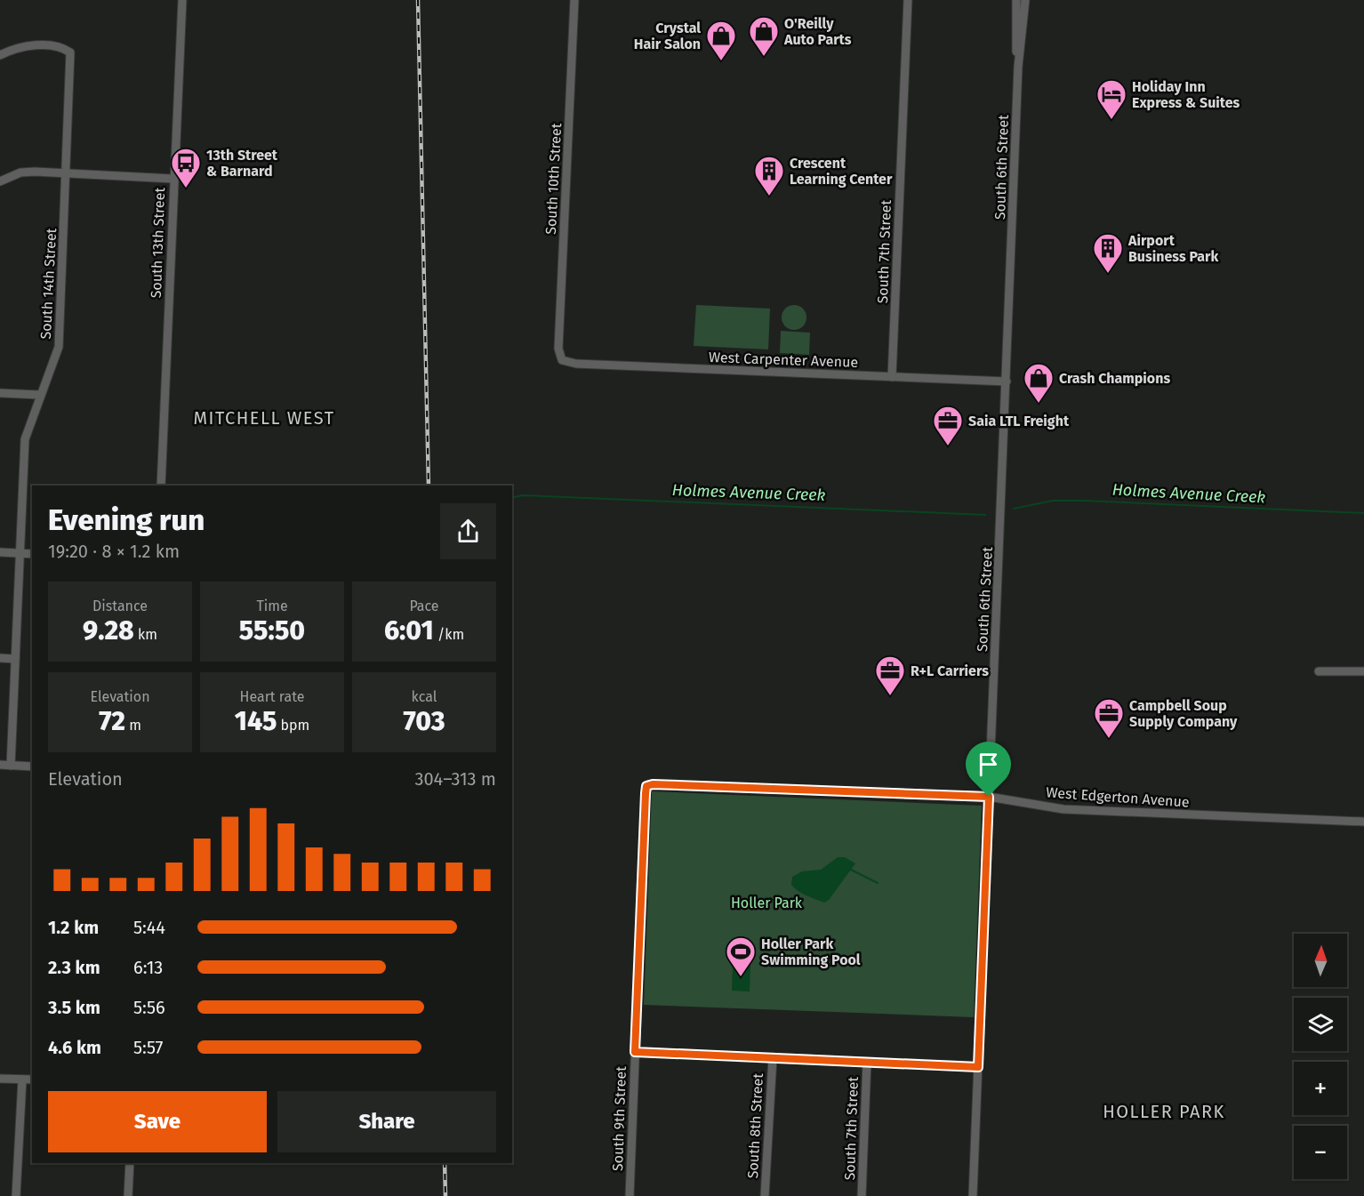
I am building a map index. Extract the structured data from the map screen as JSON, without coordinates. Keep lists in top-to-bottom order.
{
  "streets": {
    "street": [
      "South 6th Street",
      "South 10th Street",
      "South 13th Street",
      "South 7th Street",
      "South 14th Street",
      "West Carpenter Avenue",
      "West Edgerton Avenue",
      "South 9th Street",
      "South 8th Street"
    ]
  },
  "crossings": [
    ["South 6th Street", "West Carpenter Avenue"],
    ["South 6th Street", "West Edgerton Avenue"],
    ["South 10th Street", "West Carpenter Avenue"],
    ["South 7th Street", "West Carpenter Avenue"],
    ["West Edgerton Avenue", "South 9th Street"]
  ],
  "districts": ["MITCHELL WEST", "HOLLER PARK"],
  "water": ["Holmes Avenue Creek"],
  "parks": ["Holler Park"],
  "places": {
    "shop": ["O'Reilly Auto Parts", "Crystal Hair Salon", "Crash Champions"],
    "hotel": ["Holiday Inn Express & Suites"],
    "bus stop": ["13th Street & Barnard"],
    "building": ["Crescent Learning Center", "Airport Business Park"],
    "office": ["Saia LTL Freight", "R+L Carriers", "Campbell Soup Supply Company"],
    "sports": ["Holler Park Swimming Pool"]
  },
  "north": "top",
  "page": {
    "heading": ["Evening run", "19:20 · 8 × 1.2 km"],
    "stats": [
      ["Distance", "9.28 km"],
      ["Time", "55:50"],
      ["Pace", "6:01 /km"],
      ["Elevation", "72 m"],
      ["Heart rate", "145 bpm"],
      ["kcal", "703"]
    ],
    "chart": ["Elevation", "304–313 m"],
    "list": [
      {
        "name": "1.2 km",
        "note": "5:44"
      },
      {
        "name": "2.3 km",
        "note": "6:13"
      },
      {
        "name": "3.5 km",
        "note": "5:56"
      },
      {
        "name": "4.6 km",
        "note": "5:57"
      }
    ],
    "map_buttons": ["+", "−"],
    "buttons": ["Save", "Share"]
  }
}
